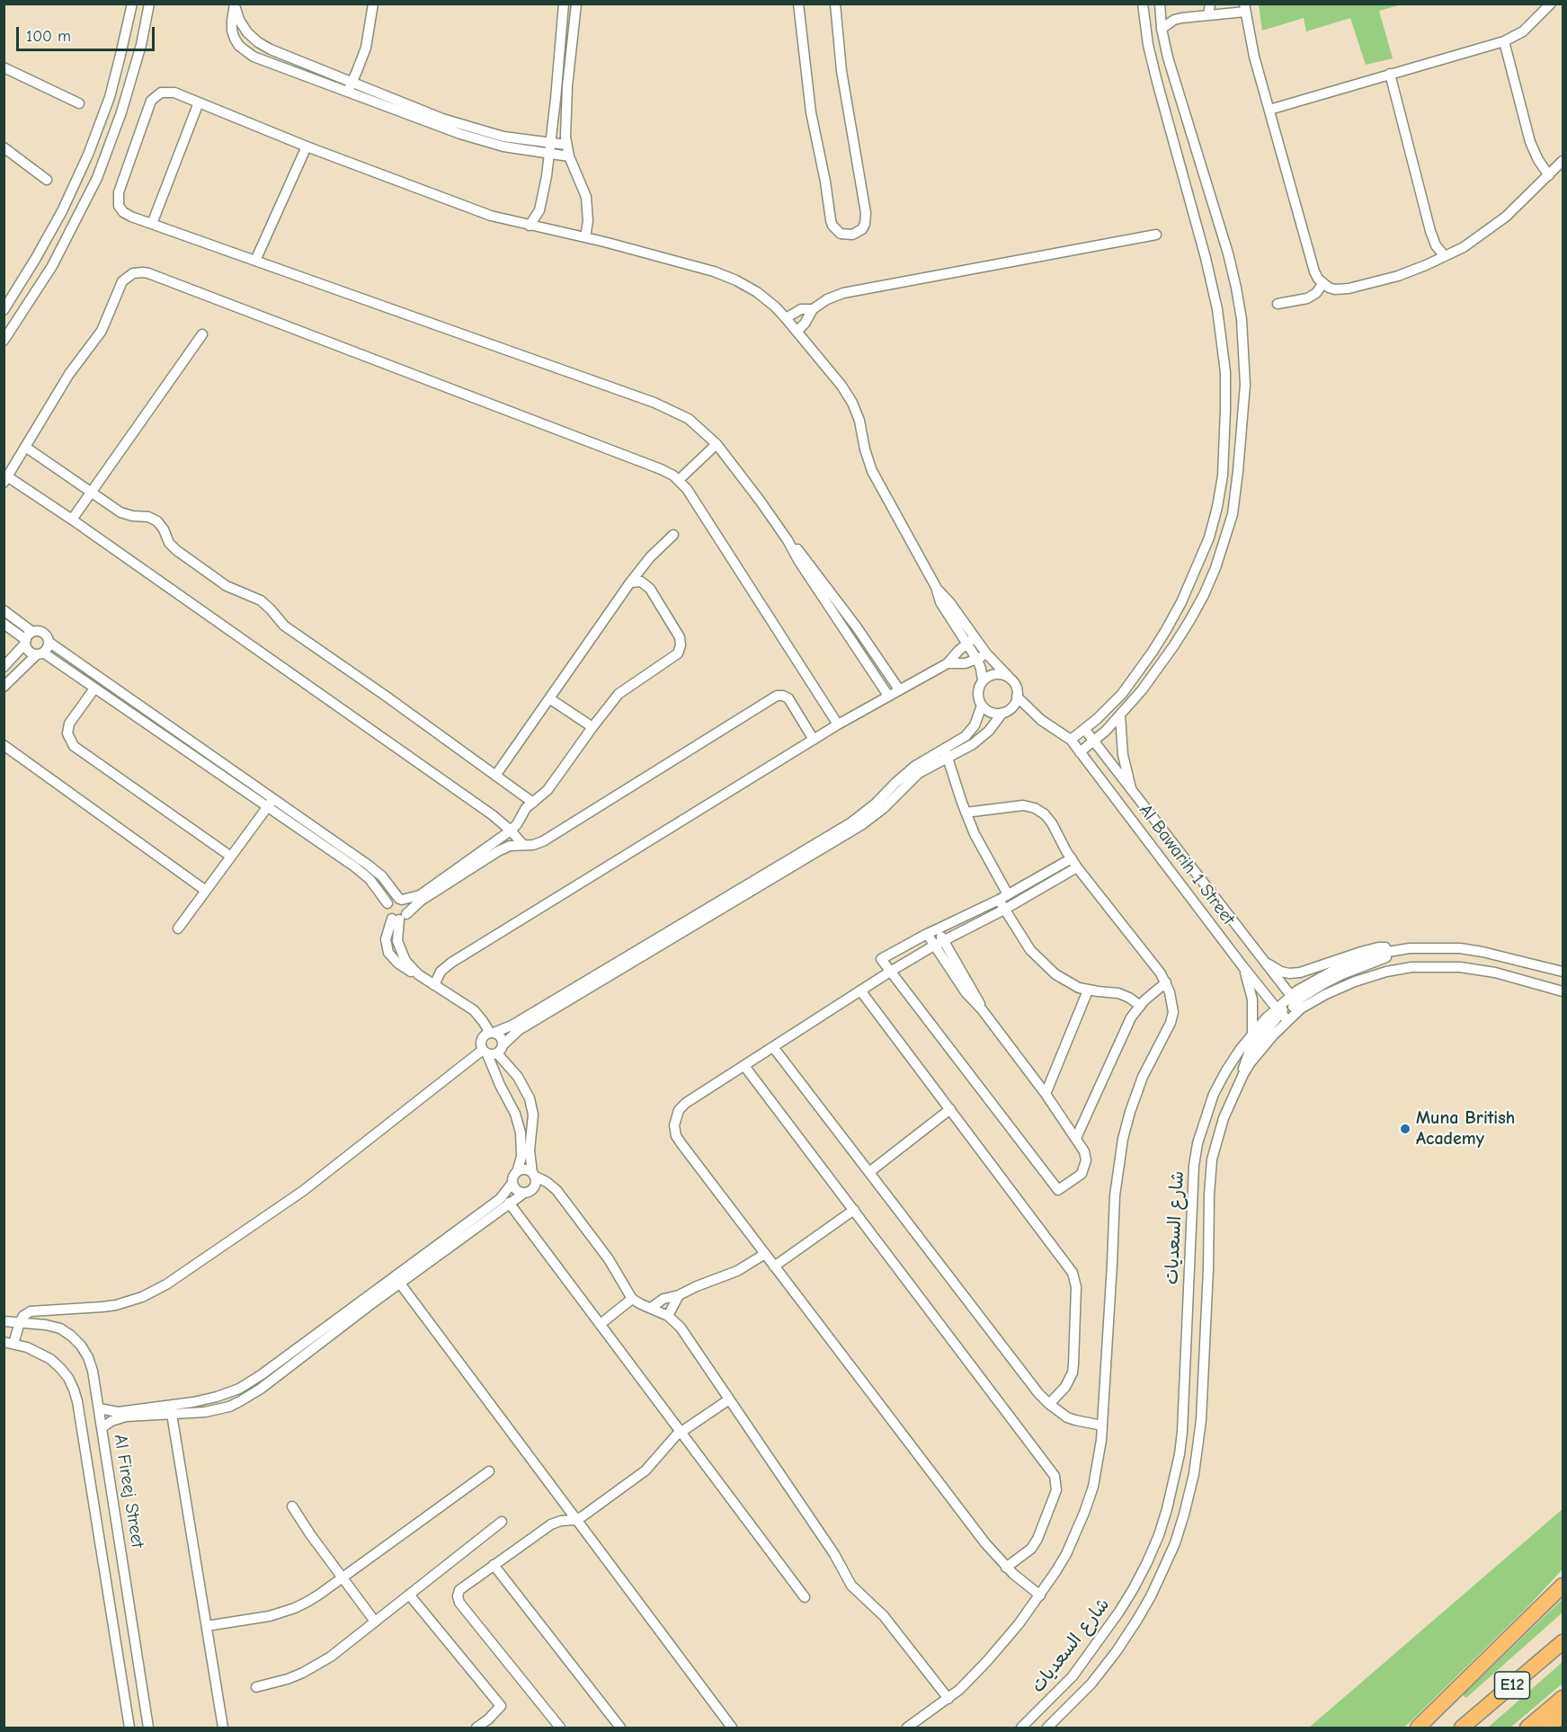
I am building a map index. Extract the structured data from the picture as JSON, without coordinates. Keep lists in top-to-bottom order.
{
  "streets": {
    "highway": ["E12"],
    "street": ["Al Bawarih 1 Street", "شارع السعديات", "Al Fireej Street"]
  },
  "crossings": [
    ["Al Bawarih 1 Street", "شارع السعديات"]
  ],
  "places": ["Muna British Academy"],
  "scale_bar": "100 m"
}
